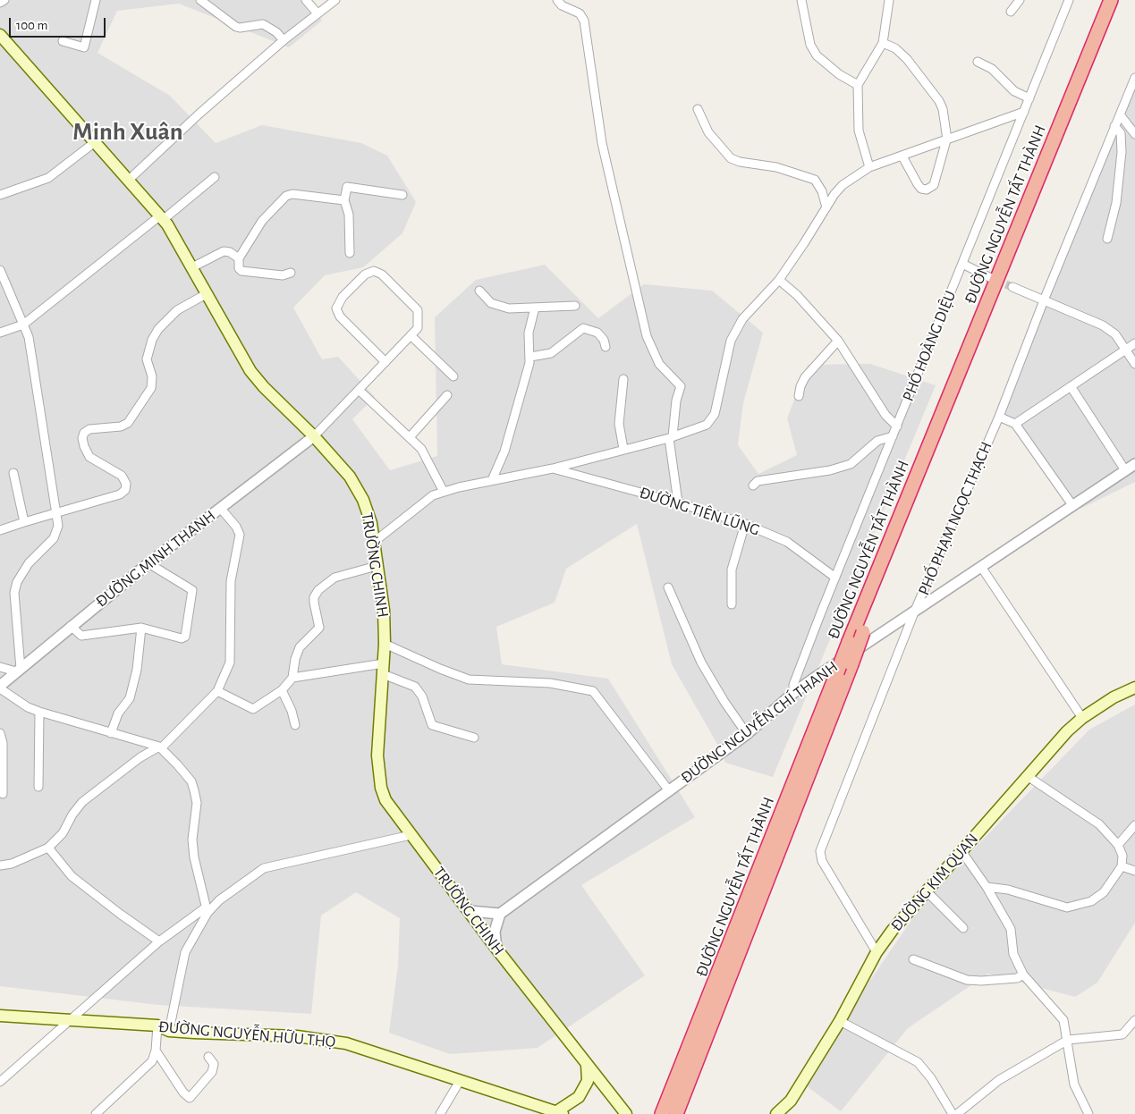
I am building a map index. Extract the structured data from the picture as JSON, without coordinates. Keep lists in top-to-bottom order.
{
  "streets": {
    "highway": ["ĐƯỜNG NGUYỄN TẤT THÀNH"],
    "main road": ["TRƯỜNG CHINH", "ĐƯỜNG KIM QUAN", "ĐƯỜNG NGUYỄN HỮU THỌ"],
    "street": [
      "PHỐ HOÀNG DIỆU",
      "ĐƯỜNG TIÊN LŨNG",
      "PHỐ PHẠM NGỌC THẠCH",
      "ĐƯỜNG MINH THANH",
      "ĐƯỜNG NGUYỄN CHÍ THANH"
    ]
  },
  "crossings": [
    ["PHỐ HOÀNG DIỆU", "ĐƯỜNG TIÊN LŨNG"],
    ["PHỐ HOÀNG DIỆU", "ĐƯỜNG NGUYỄN CHÍ THANH"],
    ["PHỐ PHẠM NGỌC THẠCH", "ĐƯỜNG NGUYỄN CHÍ THANH"],
    ["PHỐ PHẠM NGỌC THẠCH", "ĐƯỜNG KIM QUAN"],
    ["ĐƯỜNG MINH THANH", "TRƯỜNG CHINH"]
  ],
  "districts": ["Minh Xuân"],
  "scale_bar": "100 m"
}
